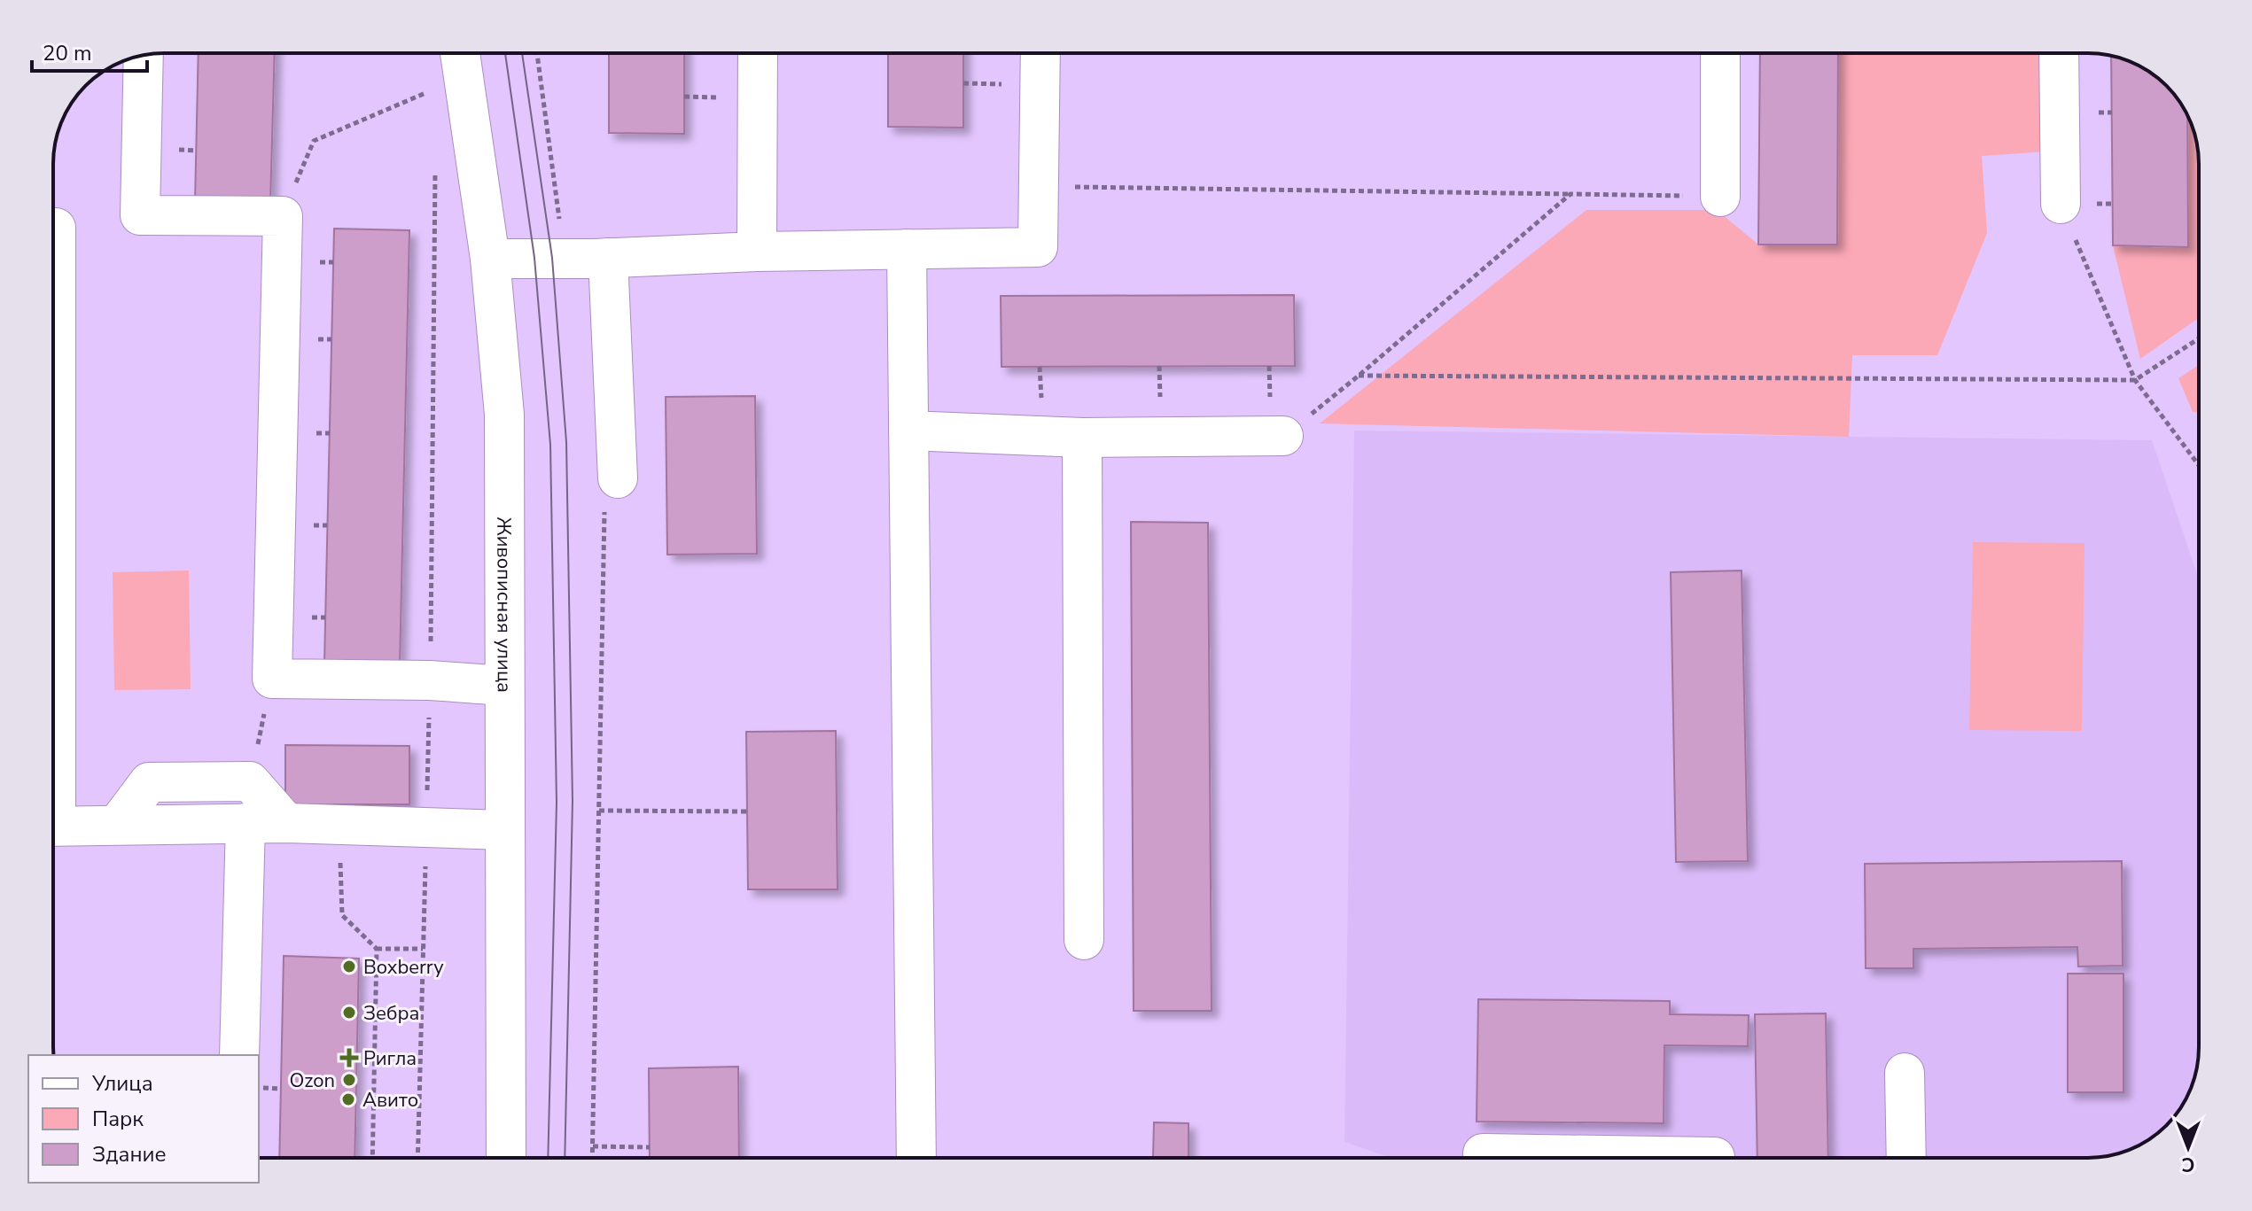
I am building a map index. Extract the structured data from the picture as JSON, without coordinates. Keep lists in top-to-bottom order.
{
  "streets": {
    "street": ["Живописная улица"]
  },
  "places": {
    "other": [
      "Boxberry",
      "Зебра",
      "Ozon",
      "Авито"
    ],
    "health": ["Ригла"]
  },
  "legend": ["Улица", "Парк", "Здание"],
  "scale_bar": "20 m",
  "north": "bottom"
}
